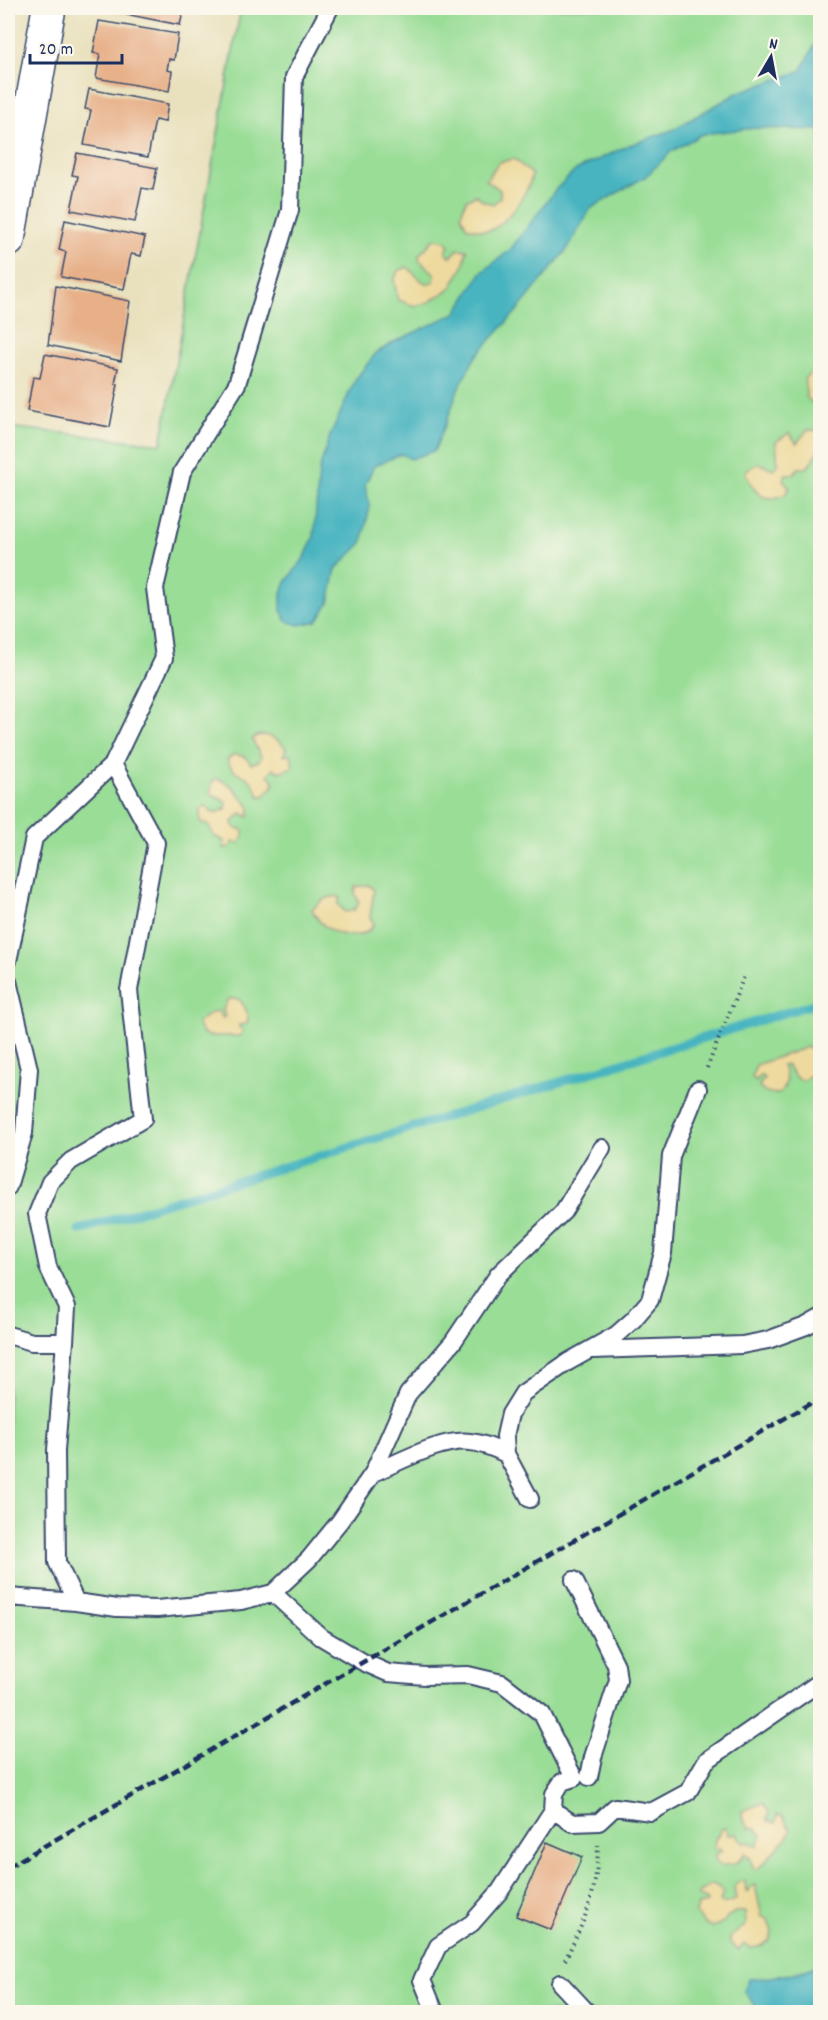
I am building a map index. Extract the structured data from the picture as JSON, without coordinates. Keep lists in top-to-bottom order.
{
  "scale_bar": "20 m",
  "north": "top"
}
